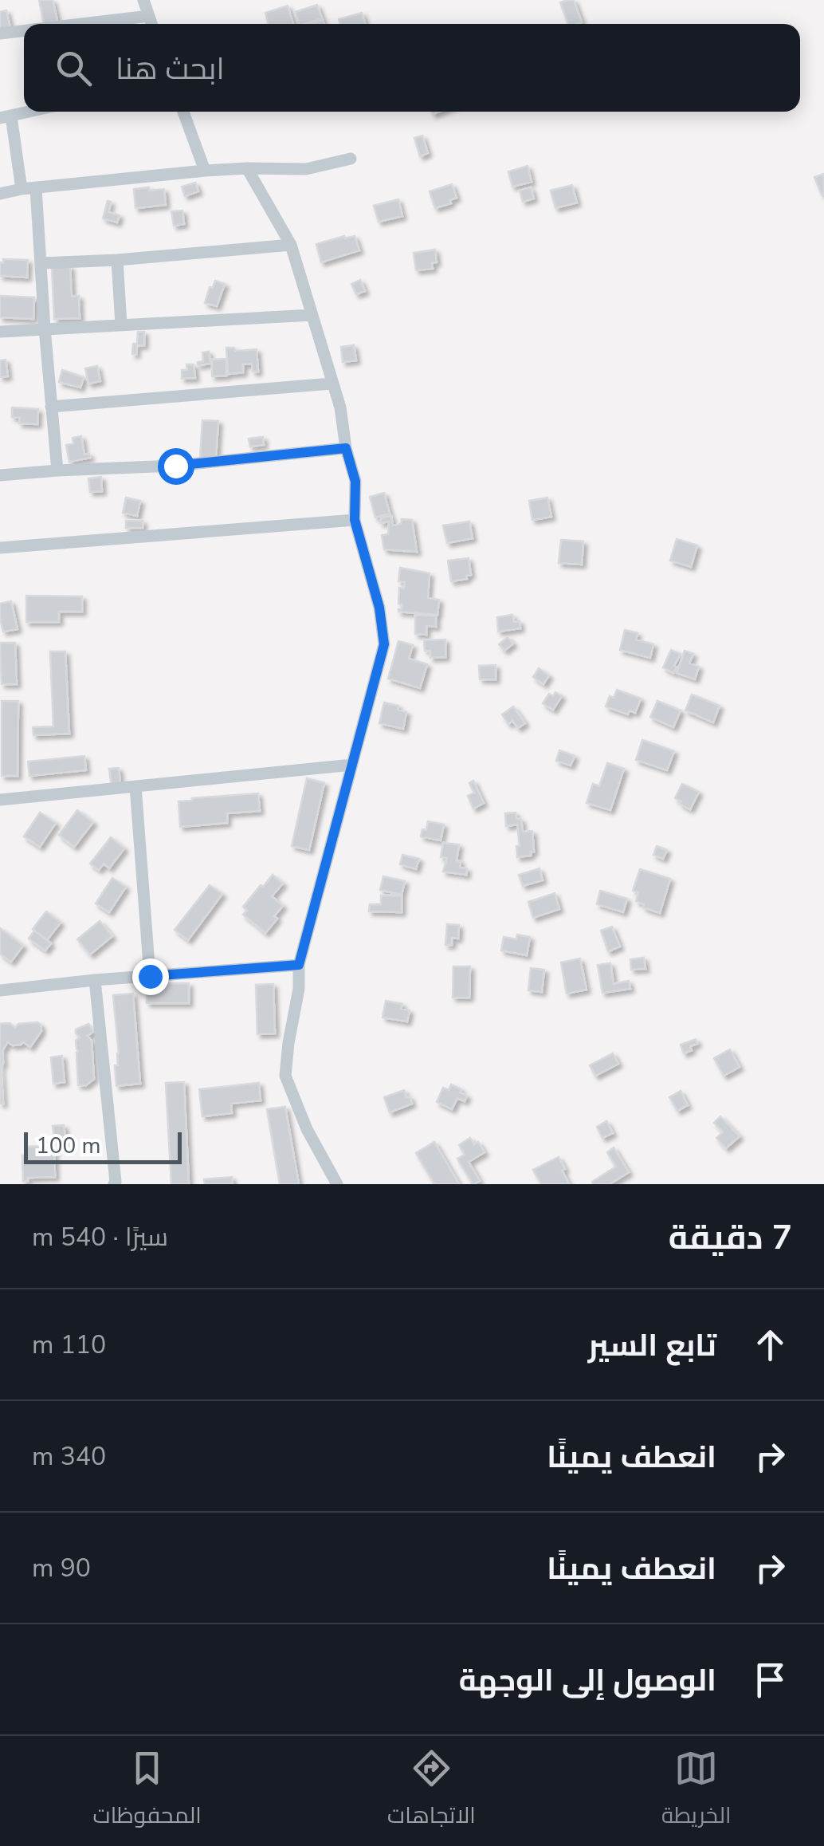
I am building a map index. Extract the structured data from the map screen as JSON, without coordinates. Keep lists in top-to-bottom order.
{
  "scale_bar": "100 m",
  "page": {
    "search": "ابحث هنا",
    "scale": "100 m",
    "heading": ["7 دقيقة", "سيرًا · 540 m"],
    "list": [
      ["تابع السير", "110 m"],
      ["انعطف يمينًا", "340 m"],
      ["انعطف يمينًا", "90 m"],
      "الوصول إلى الوجهة"
    ],
    "nav": ["الخريطة", "الاتجاهات", "المحفوظات"]
  }
}
